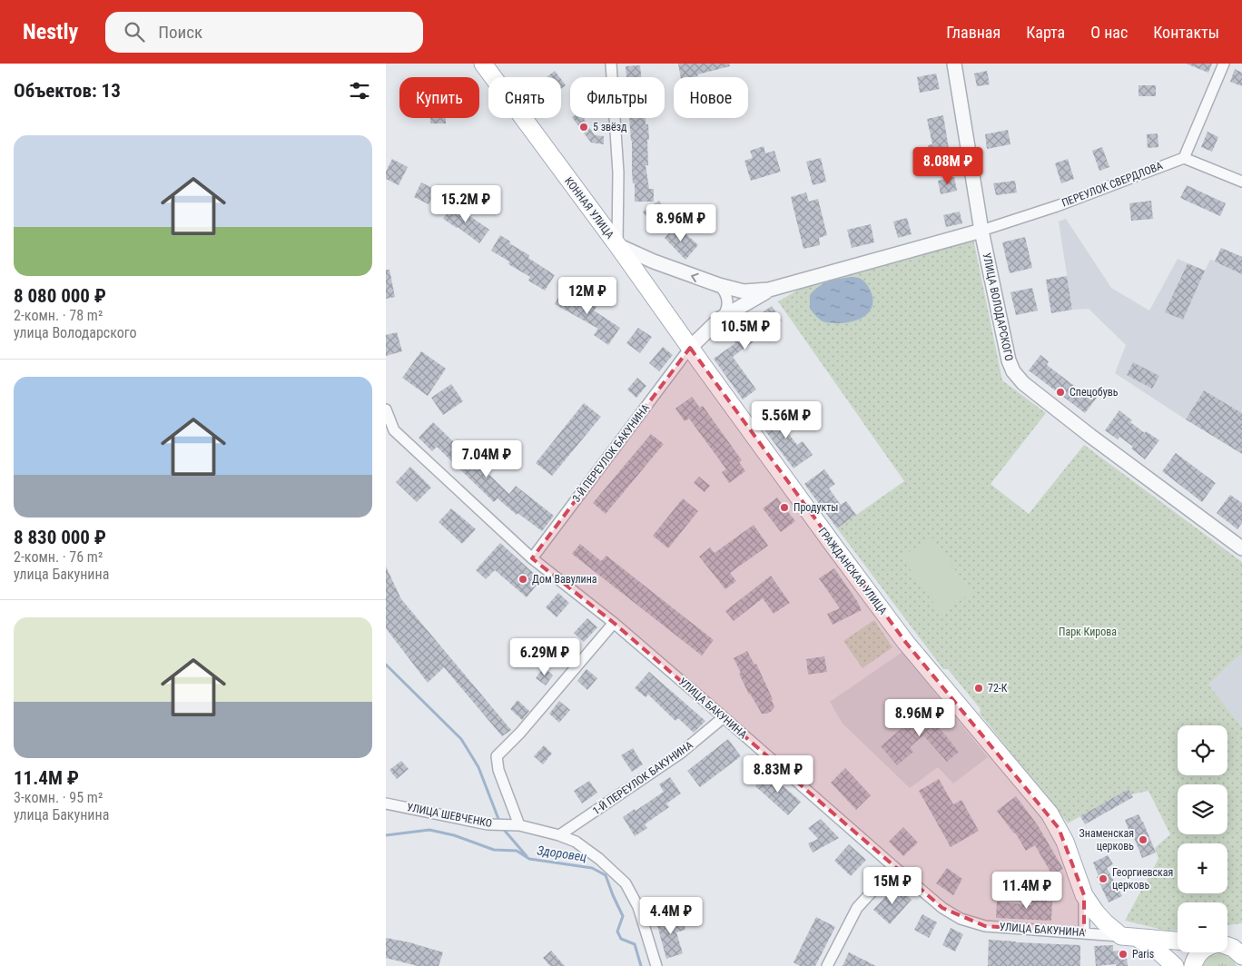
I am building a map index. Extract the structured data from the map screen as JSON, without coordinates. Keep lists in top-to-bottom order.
{
  "streets": {
    "main road": ["КОННАЯ УЛИЦА", "ГРАЖДАНСКАЯ УЛИЦА"],
    "street": [
      "ПЕРЕУЛОК СВЕРДЛОВА",
      "УЛИЦА ВОЛОДАРСКОГО",
      "3-Й ПЕРЕУЛОК БАКУНИНА",
      "УЛИЦА БАКУНИНА",
      "1-Й ПЕРЕУЛОК БАКУНИНА",
      "УЛИЦА ШЕВЧЕНКО"
    ]
  },
  "crossings": [
    ["ПЕРЕУЛОК СВЕРДЛОВА", "КОННАЯ УЛИЦА"],
    ["ПЕРЕУЛОК СВЕРДЛОВА", "УЛИЦА ВОЛОДАРСКОГО"],
    ["КОННАЯ УЛИЦА", "УЛИЦА ВОЛОДАРСКОГО"],
    ["КОННАЯ УЛИЦА", "3-Й ПЕРЕУЛОК БАКУНИНА"],
    ["КОННАЯ УЛИЦА", "ГРАЖДАНСКАЯ УЛИЦА"],
    ["3-Й ПЕРЕУЛОК БАКУНИНА", "ГРАЖДАНСКАЯ УЛИЦА"],
    ["3-Й ПЕРЕУЛОК БАКУНИНА", "УЛИЦА БАКУНИНА"],
    ["ГРАЖДАНСКАЯ УЛИЦА", "УЛИЦА БАКУНИНА"],
    ["УЛИЦА БАКУНИНА", "1-Й ПЕРЕУЛОК БАКУНИНА"],
    ["1-Й ПЕРЕУЛОК БАКУНИНА", "УЛИЦА ШЕВЧЕНКО"]
  ],
  "water": ["Здоровец"],
  "parks": ["Парк Кирова"],
  "places": [
    "5 звёзд",
    "Спецобувь",
    "Продукты",
    "Дом Вавулина",
    "72-К",
    "Знаменская церковь",
    "Георгиевская церковь",
    "Paris"
  ],
  "page": {
    "header": "Nestly",
    "search": "Поиск",
    "nav": [
      "Главная",
      "Карта",
      "О нас",
      "Контакты"
    ],
    "heading": "Объектов: 13",
    "chip": [
      "Купить",
      "Снять",
      "Фильтры",
      "Новое"
    ],
    "list": [
      {
        "name": "8 080 000 ₽",
        "note": "2-комн. · 78 m² · улица Володарского"
      },
      {
        "name": "8 830 000 ₽",
        "note": "2-комн. · 76 m² · улица Бакунина"
      },
      {
        "name": "11.4M ₽",
        "note": "3-комн. · 95 m² · улица Бакунина"
      }
    ],
    "price": [
      "8.08M ₽",
      "15.2M ₽",
      "8.96M ₽",
      "12M ₽",
      "10.5M ₽",
      "5.56M ₽",
      "7.04M ₽",
      "6.29M ₽",
      "8.96M ₽",
      "8.83M ₽",
      "15M ₽",
      "11.4M ₽",
      "4.4M ₽"
    ],
    "map_buttons": ["+", "−"]
  }
}
